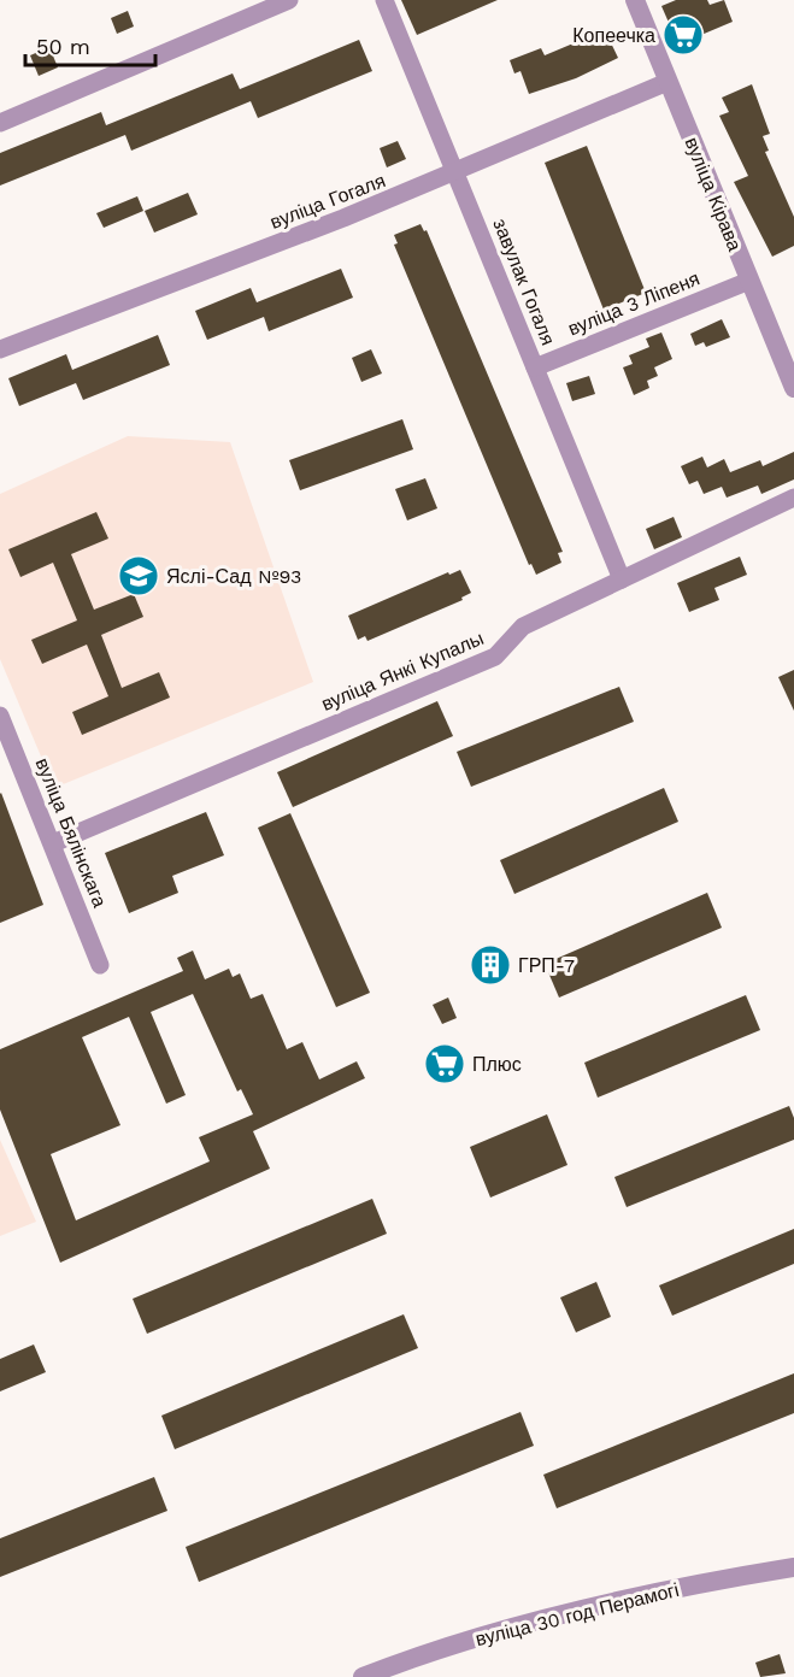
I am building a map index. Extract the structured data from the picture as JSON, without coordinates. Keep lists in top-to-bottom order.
{
  "streets": {
    "street": [
      "вуліца Кірава",
      "вуліца Гогаля",
      "завулак Гогаля",
      "вуліца 3 Ліпеня",
      "вуліца Янкі Купалы",
      "вуліца Бялінскага",
      "вуліца 30 год Перамогі"
    ]
  },
  "crossings": [
    ["вуліца Кірава", "вуліца Гогаля"],
    ["вуліца Кірава", "вуліца 3 Ліпеня"],
    ["вуліца Гогаля", "завулак Гогаля"],
    ["завулак Гогаля", "вуліца 3 Ліпеня"],
    ["завулак Гогаля", "вуліца Янкі Купалы"],
    ["вуліца Янкі Купалы", "вуліца Бялінскага"]
  ],
  "places": {
    "supermarket": ["Копеечка", "Плюс"],
    "school or university": ["Яслі-Сад №93"],
    "building": ["ГРП-7"]
  },
  "scale_bar": "50 m"
}
